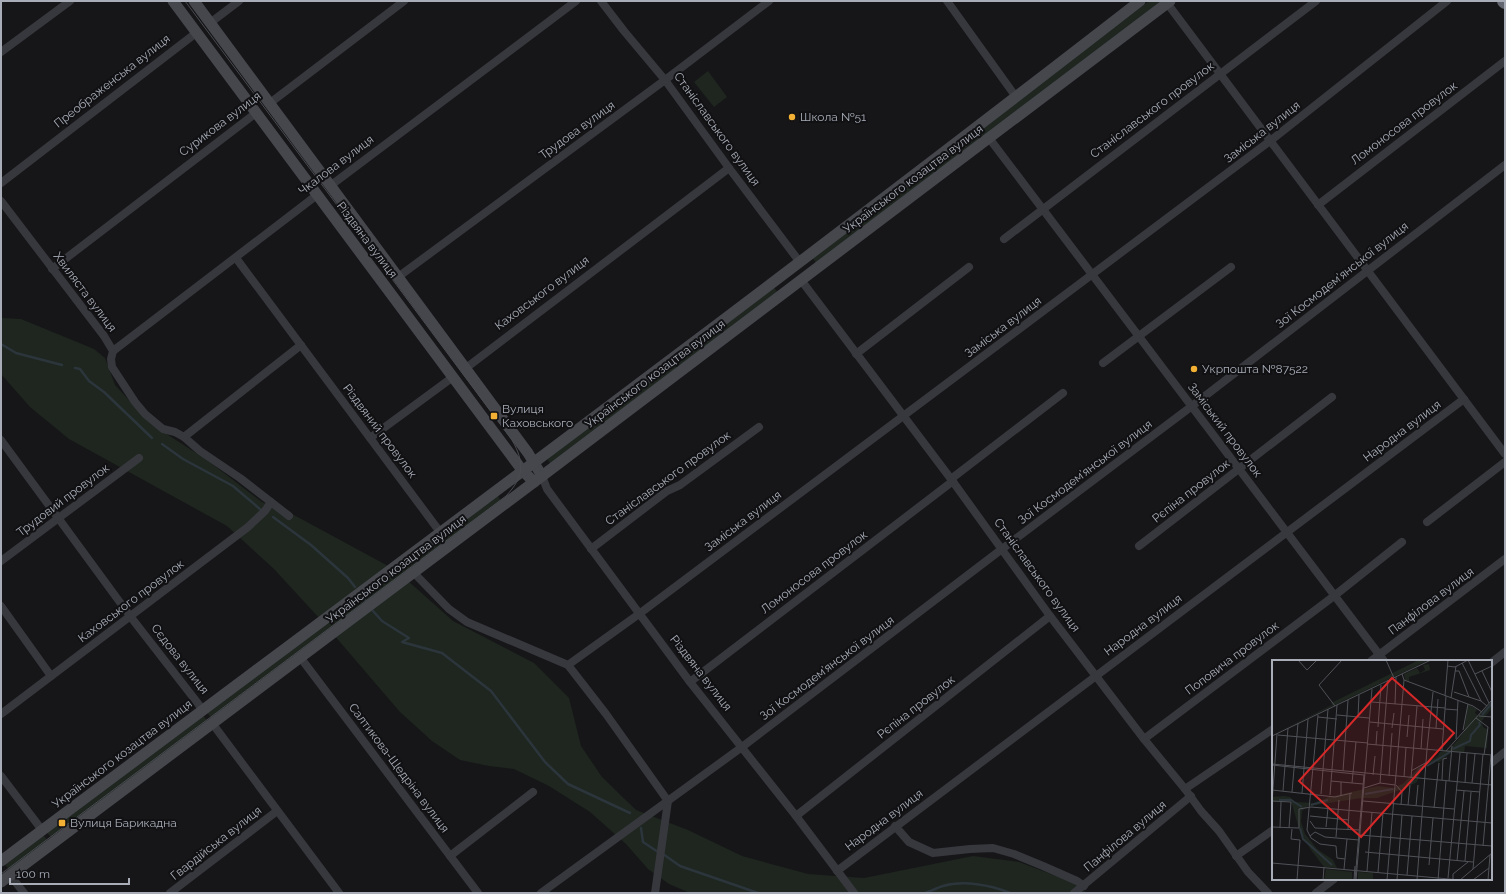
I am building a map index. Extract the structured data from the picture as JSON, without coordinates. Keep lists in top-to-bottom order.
{
  "streets": {
    "street": [
      "Преображенська вулиця",
      "Станіславського провулок",
      "Ломоносова провулок",
      "Сурикова вулиця",
      "Станіславського вулиця",
      "Трудова вулиця",
      "Заміська вулиця",
      "Чкалова вулиця",
      "Українського козацтва вулиця",
      "Різдвяна вулиця",
      "Зої Космодем’янської вулиця",
      "Хвиляста вулиця",
      "Каховського вулиця",
      "Заміський провулок",
      "Різдвяний провулок",
      "Народна вулиця",
      "Рєпіна провулок",
      "Трудовий провулок",
      "Каховського провулок",
      "Панфілова вулиця",
      "Поповича провулок",
      "Сєдова вулиця",
      "Салтикова-Щедріна вулиця",
      "Гвардійська вулиця"
    ]
  },
  "crossings": [
    ["Преображенська вулиця", "Різдвяна вулиця"],
    ["Станіславського провулок", "Різдвяна вулиця"],
    ["Станіславського провулок", "Заміський провулок"],
    ["Ломоносова провулок", "Станіславського вулиця"],
    ["Ломоносова провулок", "Різдвяна вулиця"],
    ["Сурикова вулиця", "Різдвяна вулиця"],
    ["Сурикова вулиця", "Хвиляста вулиця"],
    ["Станіславського вулиця", "Трудова вулиця"],
    ["Станіславського вулиця", "Заміська вулиця"],
    ["Станіславського вулиця", "Українського козацтва вулиця"],
    ["Станіславського вулиця", "Зої Космодем’янської вулиця"],
    ["Станіславського вулиця", "Каховського вулиця"],
    ["Станіславського вулиця", "Народна вулиця"],
    ["Станіславського вулиця", "Рєпіна провулок"],
    ["Станіславського вулиця", "Панфілова вулиця"],
    ["Станіславського вулиця", "Поповича провулок"],
    ["Трудова вулиця", "Різдвяна вулиця"],
    ["Заміська вулиця", "Різдвяна вулиця"],
    ["Заміська вулиця", "Заміський провулок"],
    ["Чкалова вулиця", "Різдвяна вулиця"],
    ["Чкалова вулиця", "Хвиляста вулиця"],
    ["Чкалова вулиця", "Різдвяний провулок"],
    ["Українського козацтва вулиця", "Різдвяна вулиця"],
    ["Українського козацтва вулиця", "Заміський провулок"],
    ["Українського козацтва вулиця", "Різдвяний провулок"],
    ["Українського козацтва вулиця", "Сєдова вулиця"],
    ["Українського козацтва вулиця", "Салтикова-Щедріна вулиця"],
    ["Різдвяна вулиця", "Зої Космодем’янської вулиця"],
    ["Різдвяна вулиця", "Каховського вулиця"],
    ["Різдвяна вулиця", "Народна вулиця"],
    ["Різдвяна вулиця", "Рєпіна провулок"],
    ["Зої Космодем’янської вулиця", "Заміський провулок"],
    ["Хвиляста вулиця", "Каховського провулок"],
    ["Каховського вулиця", "Різдвяний провулок"],
    ["Заміський провулок", "Народна вулиця"],
    ["Заміський провулок", "Рєпіна провулок"],
    ["Заміський провулок", "Панфілова вулиця"],
    ["Заміський провулок", "Поповича провулок"],
    ["Трудовий провулок", "Сєдова вулиця"],
    ["Каховського провулок", "Сєдова вулиця"],
    ["Сєдова вулиця", "Гвардійська вулиця"]
  ],
  "places": {
    "other": ["Школа №51", "Укрпошта №87522"],
    "transit": ["Вулиця Каховського", "Вулиця Барикадна"]
  },
  "scale_bar": "100 m"
}
